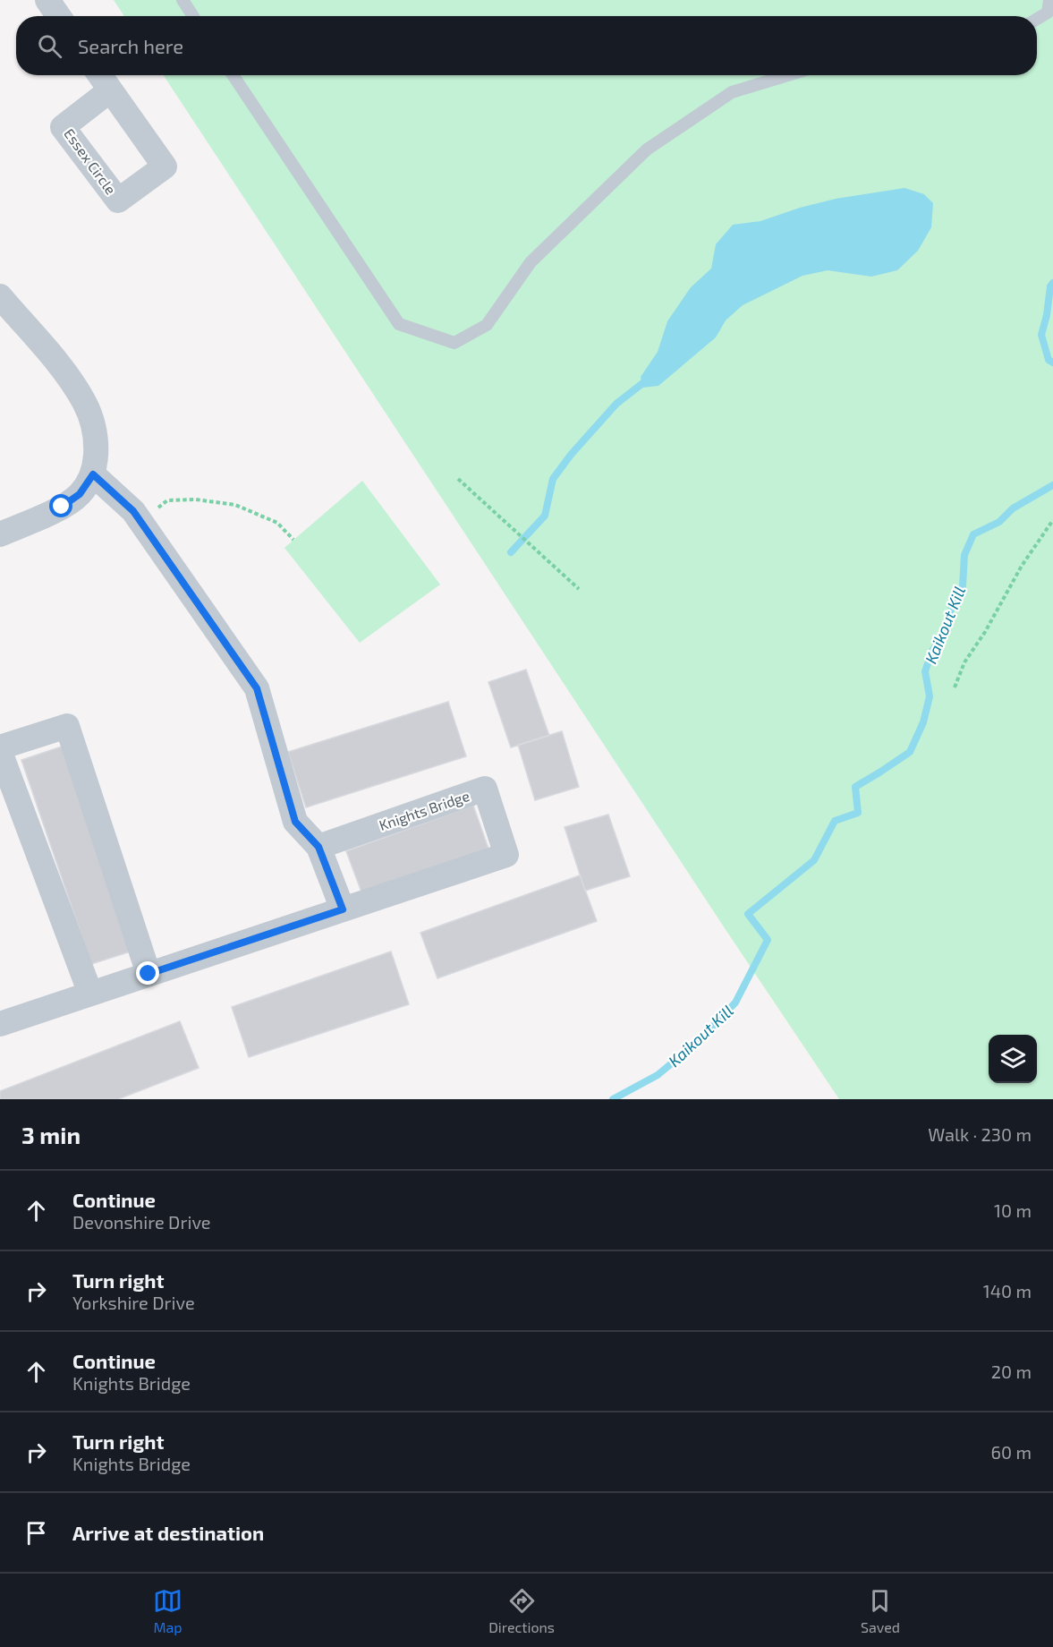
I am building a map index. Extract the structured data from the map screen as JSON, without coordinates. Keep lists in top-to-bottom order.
{
  "streets": {
    "street": ["Knights Bridge"]
  },
  "water": ["Kaikout Kill"],
  "page": {
    "search": "Search here",
    "heading": ["3 min", "Walk · 230 m"],
    "list": [
      ["Continue", "Devonshire Drive", "10 m"],
      ["Turn right", "Yorkshire Drive", "140 m"],
      ["Continue", "Knights Bridge", "20 m"],
      ["Turn right", "Knights Bridge", "60 m"],
      "Arrive at destination"
    ],
    "nav": ["Map", "Directions", "Saved"]
  }
}
